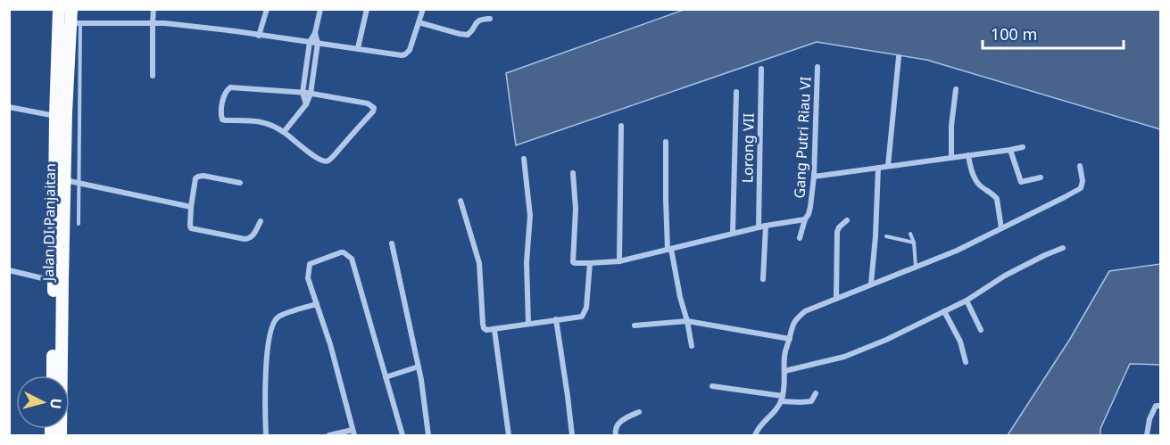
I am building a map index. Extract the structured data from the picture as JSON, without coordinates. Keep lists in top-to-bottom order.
{
  "streets": {
    "highway": ["Jalan DI Panjaitan"],
    "street": ["Gang Putri Riau VI", "Lorong VII"]
  },
  "scale_bar": "100 m",
  "north": "right"
}
